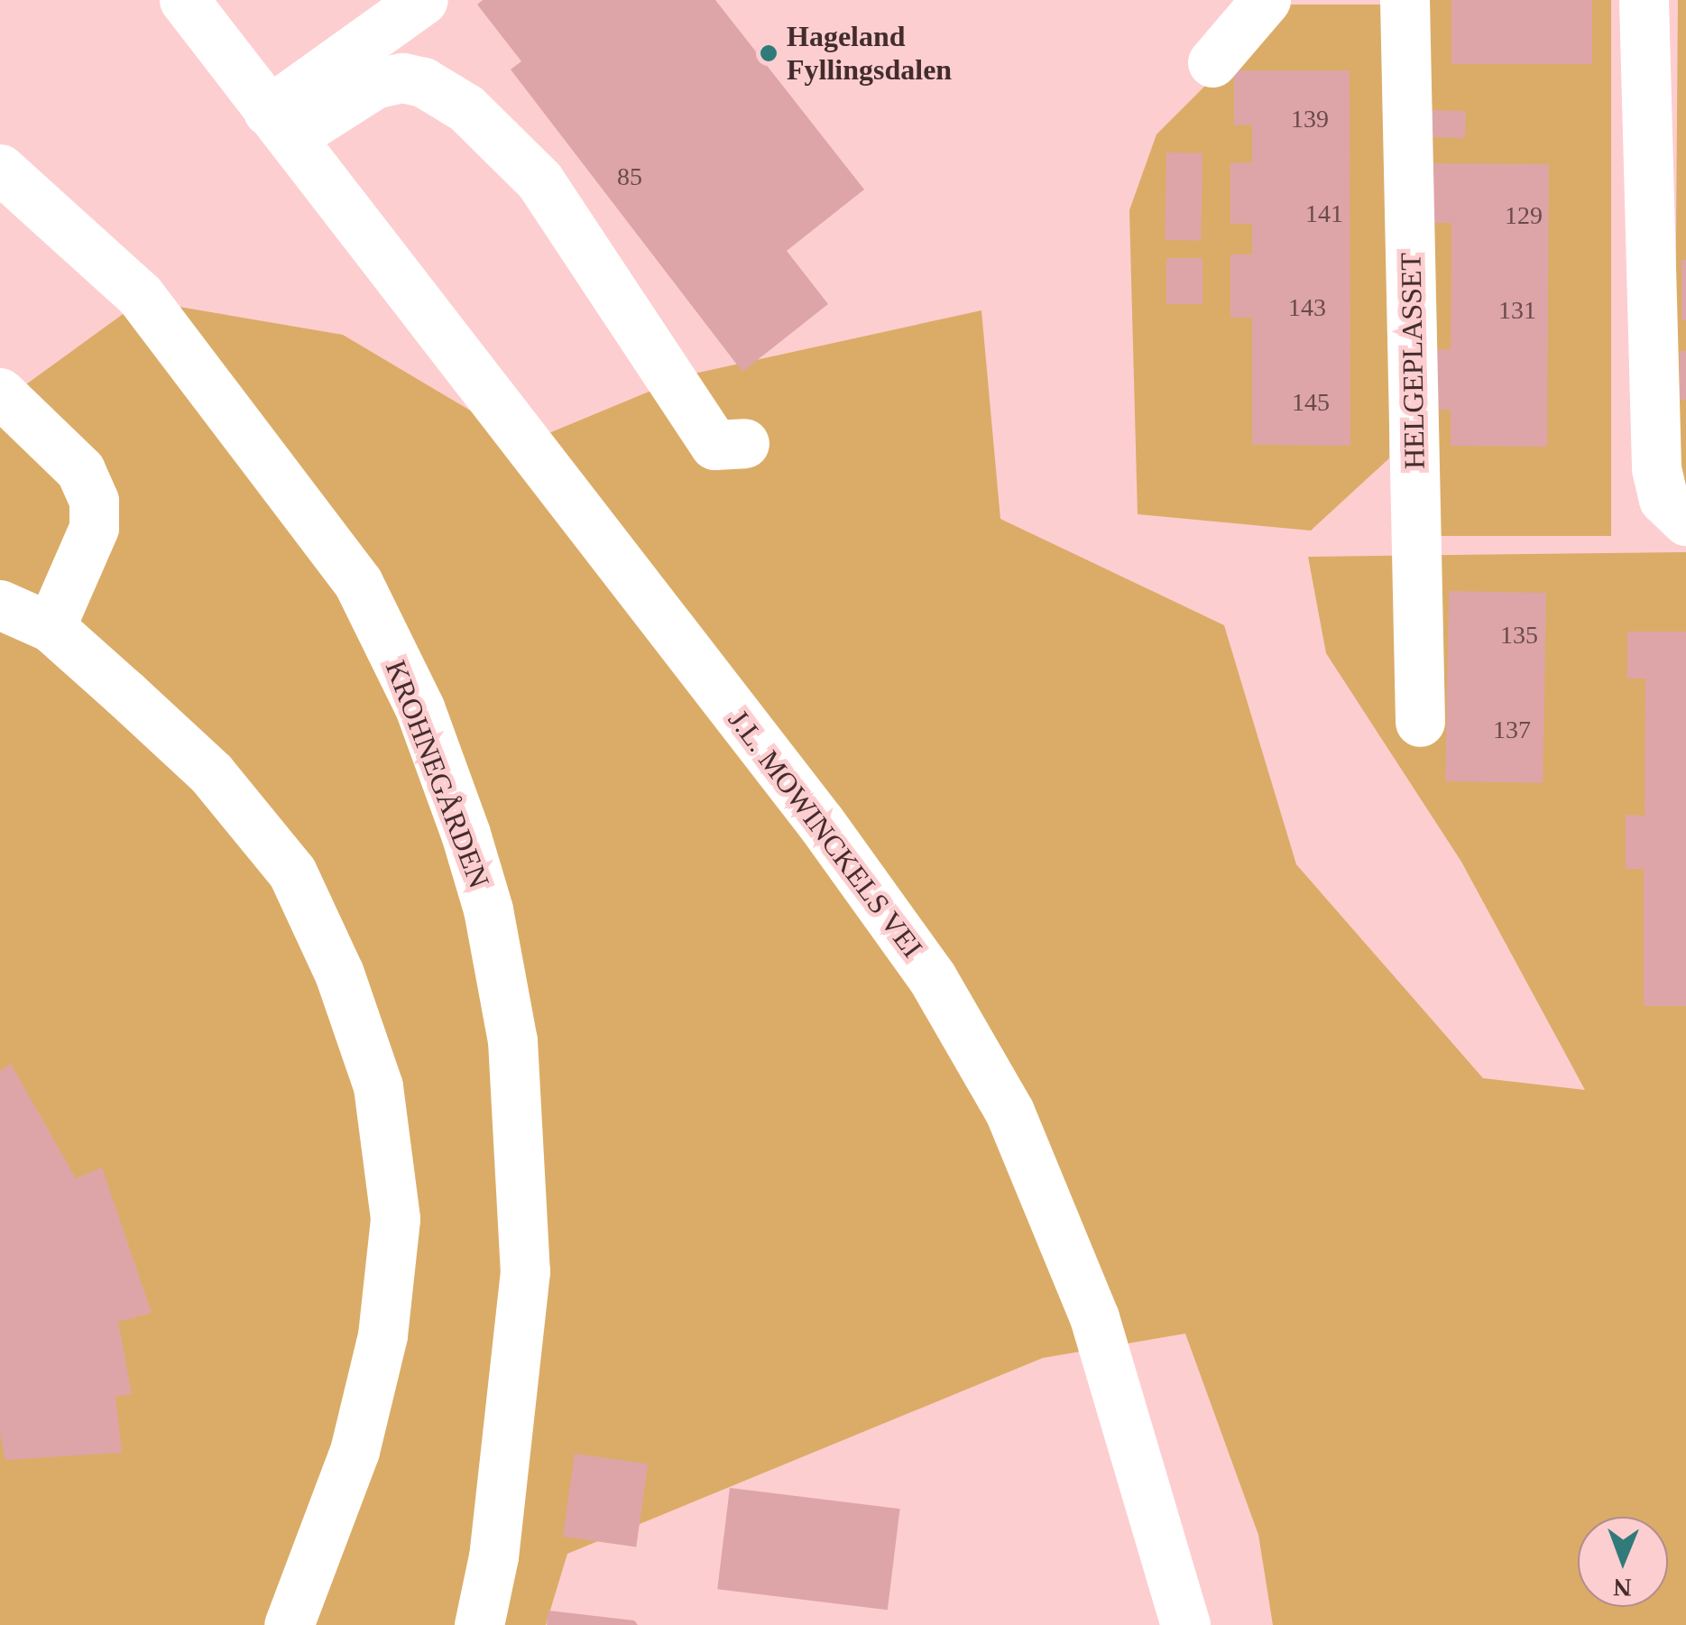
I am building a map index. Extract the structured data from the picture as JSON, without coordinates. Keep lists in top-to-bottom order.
{
  "streets": {
    "main road": ["HELGEPLASSET", "KROHNEGÅRDEN", "J.L. MOWINCKELS VEI"]
  },
  "places": ["Hageland Fyllingsdalen"],
  "house_numbers": [
    "139",
    "85",
    "141",
    "129",
    "143",
    "131",
    "145",
    "135",
    "137"
  ],
  "north": "bottom"
}
